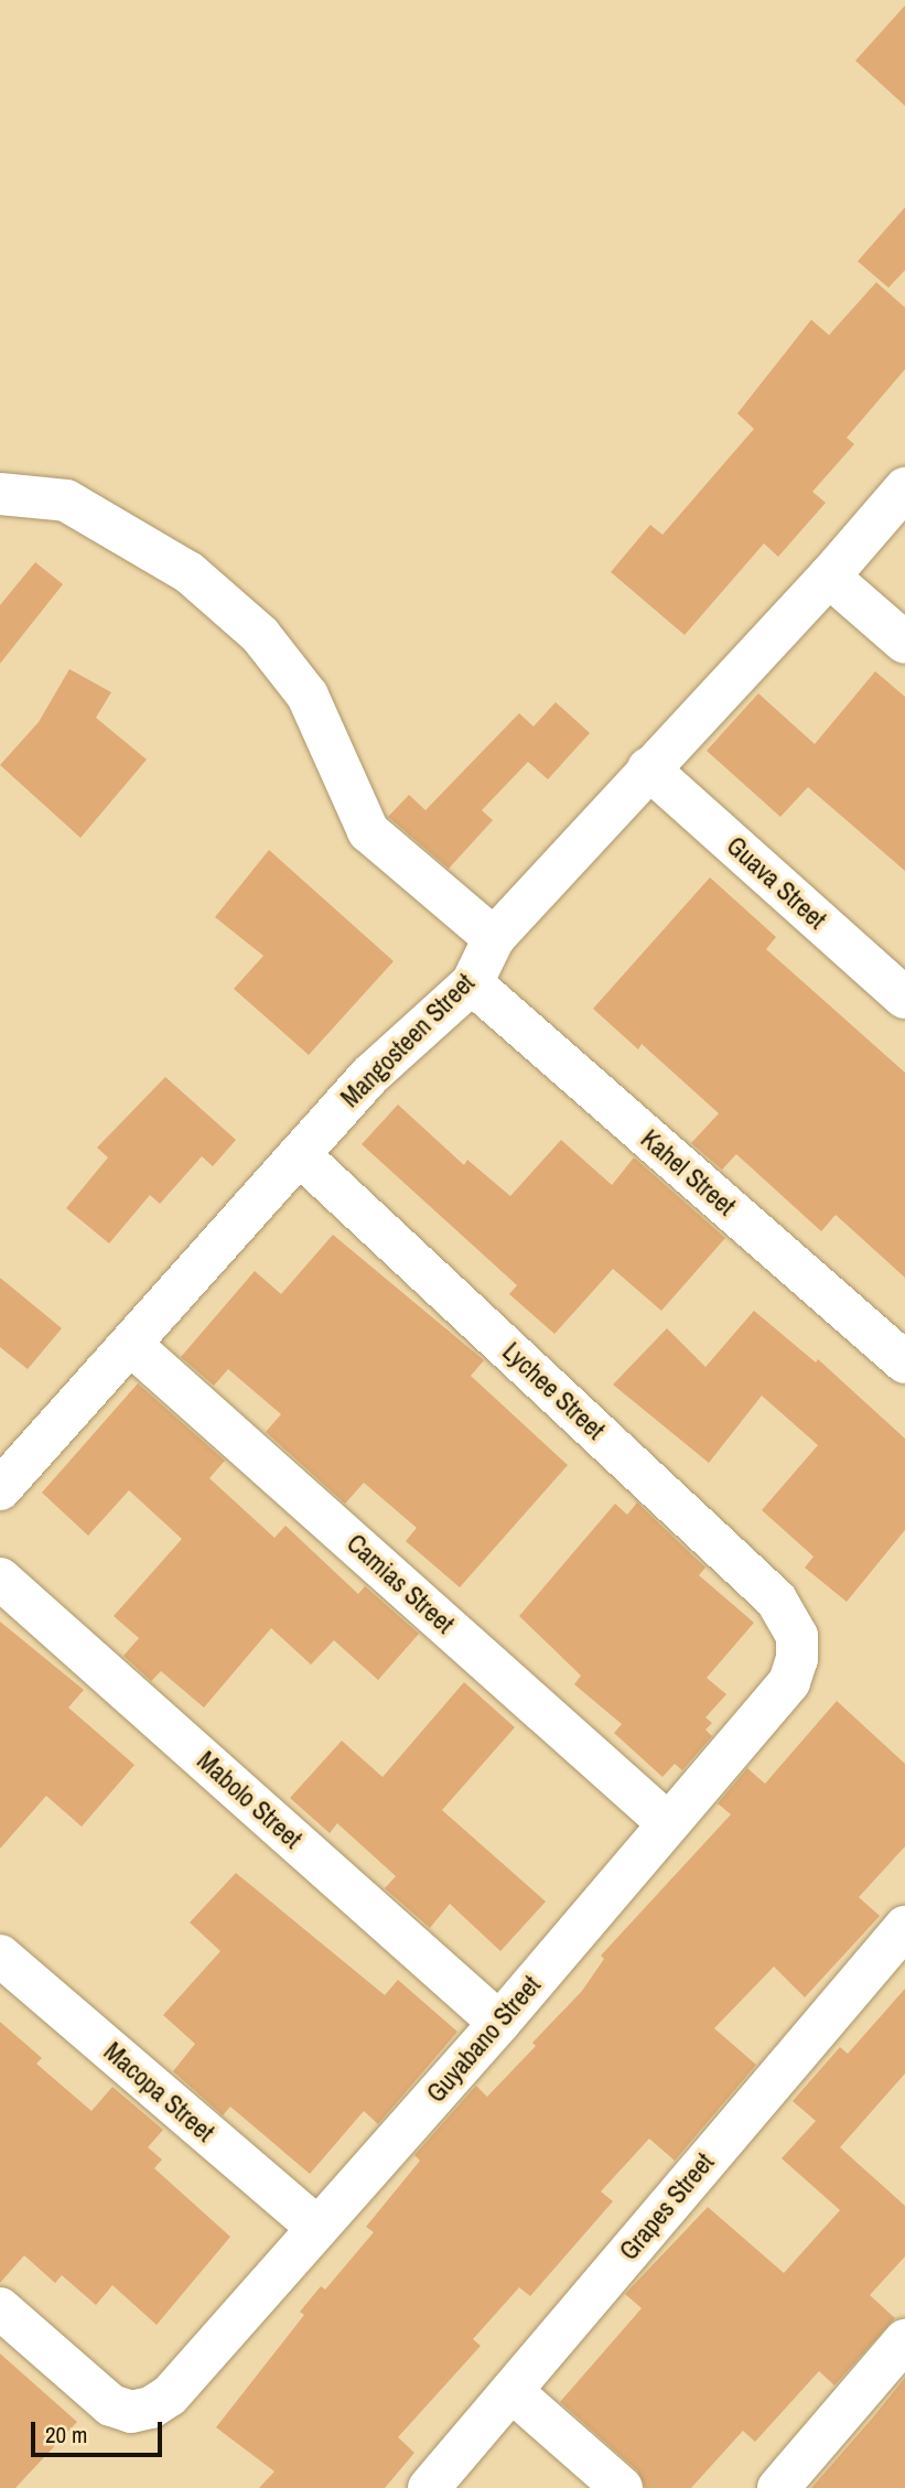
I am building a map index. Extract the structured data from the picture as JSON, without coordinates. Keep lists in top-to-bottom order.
{
  "streets": {
    "street": [
      "Guava Street",
      "Mangosteen Street",
      "Kahel Street",
      "Lychee Street",
      "Camias Street",
      "Mabolo Street",
      "Guyabano Street",
      "Macopa Street",
      "Grapes Street"
    ]
  },
  "crossings": [
    ["Guava Street", "Mangosteen Street"],
    ["Mangosteen Street", "Kahel Street"],
    ["Mangosteen Street", "Lychee Street"],
    ["Mangosteen Street", "Camias Street"],
    ["Lychee Street", "Guyabano Street"],
    ["Camias Street", "Guyabano Street"],
    ["Mabolo Street", "Guyabano Street"],
    ["Guyabano Street", "Macopa Street"]
  ],
  "scale_bar": "20 m"
}
